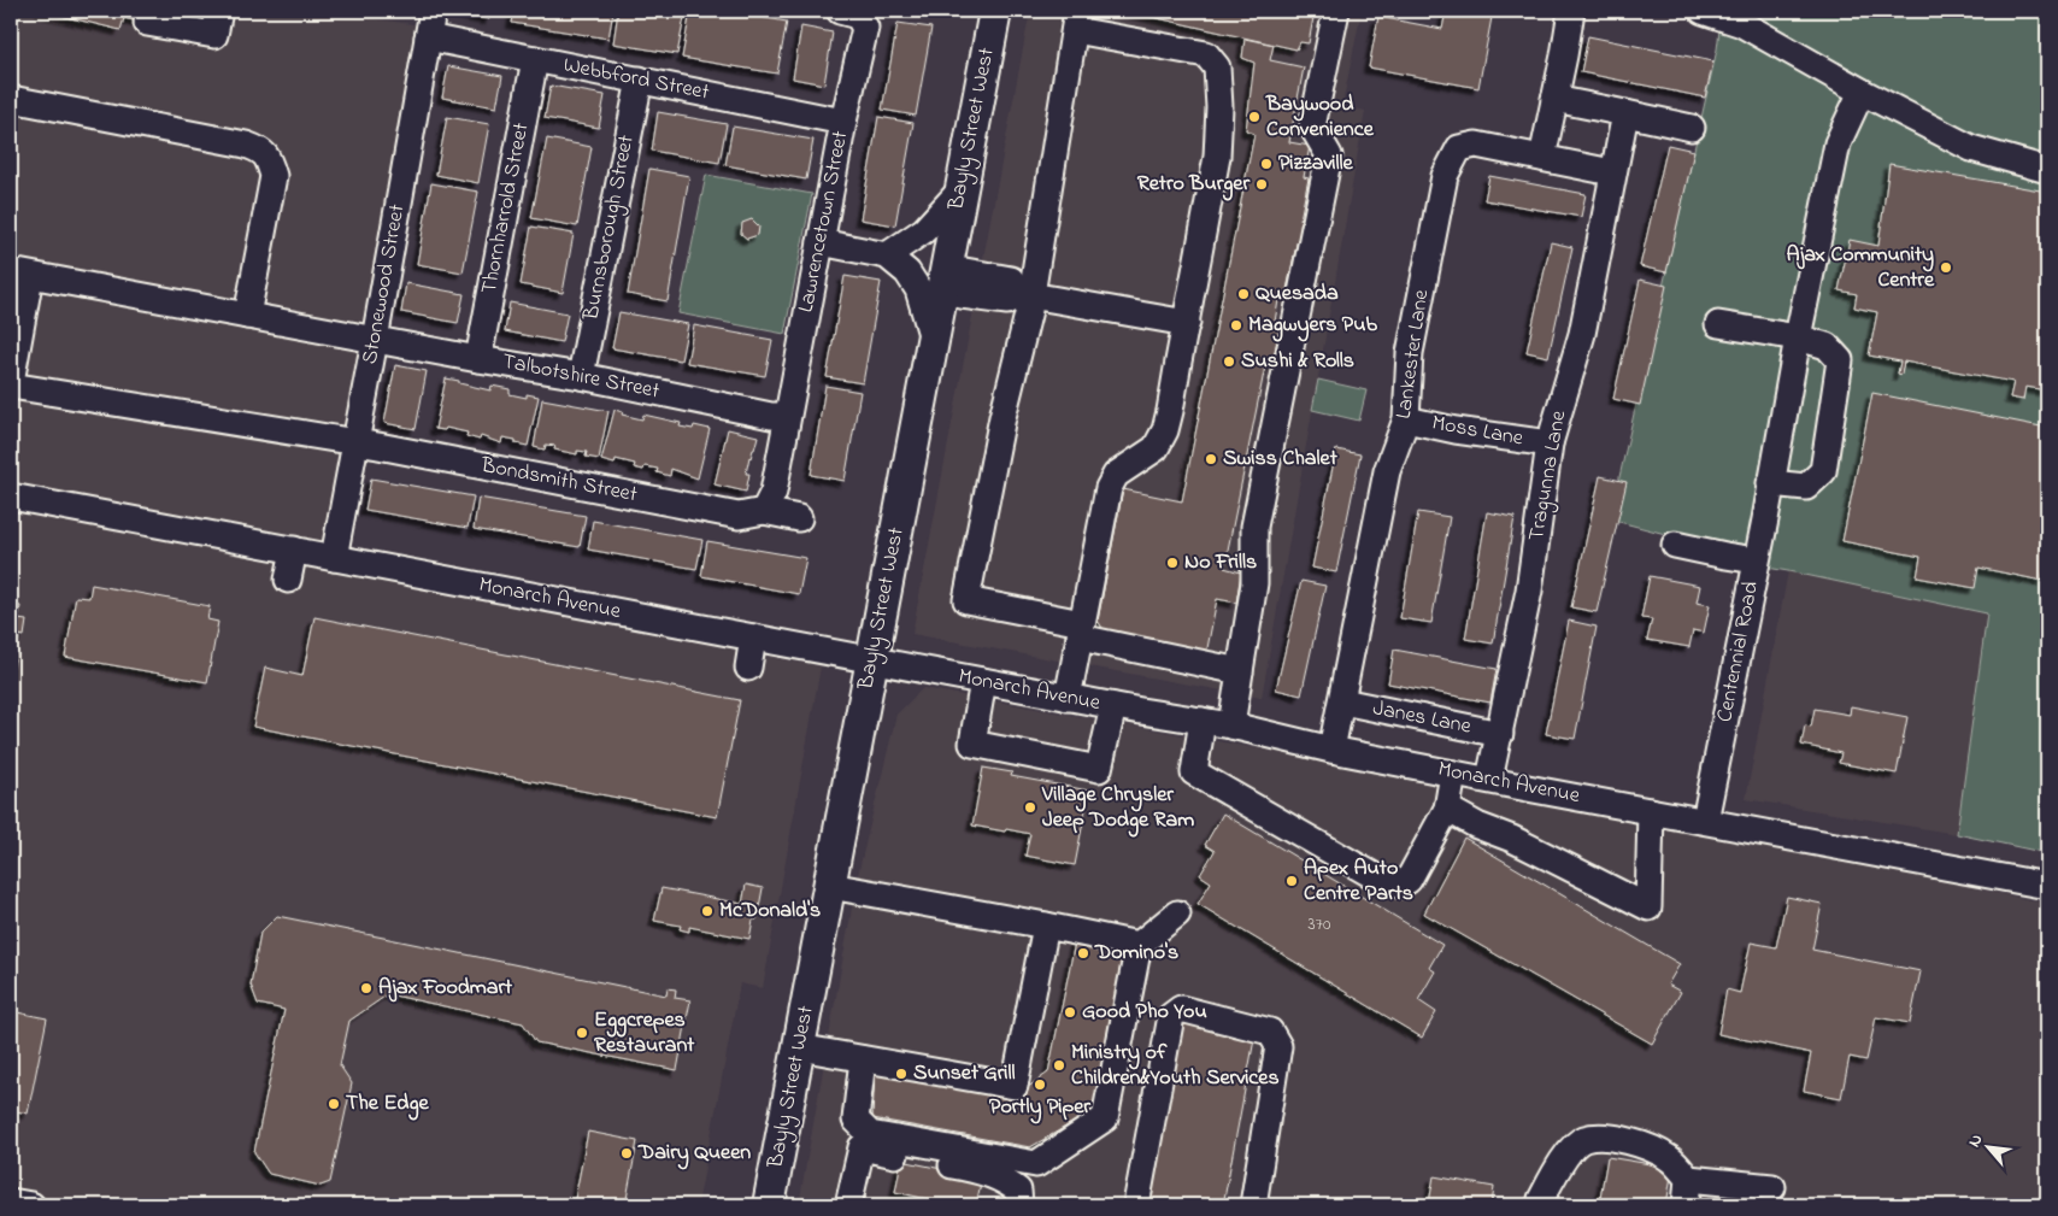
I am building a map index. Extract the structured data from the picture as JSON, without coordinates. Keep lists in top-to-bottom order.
{
  "streets": {
    "main road": ["Bayly Street West"],
    "street": [
      "Webbford Street",
      "Thornharrold Street",
      "Lawrencetown Street",
      "Burnsborough Street",
      "Stonewood Street",
      "Lankester Lane",
      "Talbotshire Street",
      "Moss Lane",
      "Tragunna Lane",
      "Bondsmith Street",
      "Monarch Avenue",
      "Centennial Road",
      "Janes Lane"
    ]
  },
  "crossings": [
    ["Webbford Street", "Thornharrold Street"],
    ["Webbford Street", "Lawrencetown Street"],
    ["Webbford Street", "Burnsborough Street"],
    ["Webbford Street", "Stonewood Street"],
    ["Bayly Street West", "Monarch Avenue"],
    ["Thornharrold Street", "Talbotshire Street"],
    ["Lawrencetown Street", "Talbotshire Street"],
    ["Burnsborough Street", "Talbotshire Street"],
    ["Stonewood Street", "Talbotshire Street"],
    ["Stonewood Street", "Bondsmith Street"],
    ["Stonewood Street", "Monarch Avenue"],
    ["Lankester Lane", "Moss Lane"],
    ["Lankester Lane", "Tragunna Lane"],
    ["Lankester Lane", "Monarch Avenue"],
    ["Lankester Lane", "Janes Lane"],
    ["Moss Lane", "Tragunna Lane"],
    ["Tragunna Lane", "Monarch Avenue"],
    ["Tragunna Lane", "Janes Lane"],
    ["Monarch Avenue", "Centennial Road"]
  ],
  "places": [
    "Baywood Convenience",
    "Pizzaville",
    "Retro Burger",
    "Ajax Community Centre",
    "Quesada",
    "Magwyers Pub",
    "Sushi & Rolls",
    "Swiss Chalet",
    "No Frills",
    "Village Chrysler Jeep Dodge Ram",
    "Apex Auto Centre Parts",
    "McDonald's",
    "Domino's",
    "Ajax Foodmart",
    "Good Pho You",
    "Eggcrepes Restaurant",
    "Ministry of Children&Youth Services",
    "Sunset Grill",
    "Portly Piper",
    "The Edge",
    "Dairy Queen"
  ],
  "house_numbers": ["370"],
  "north": "top left"
}
